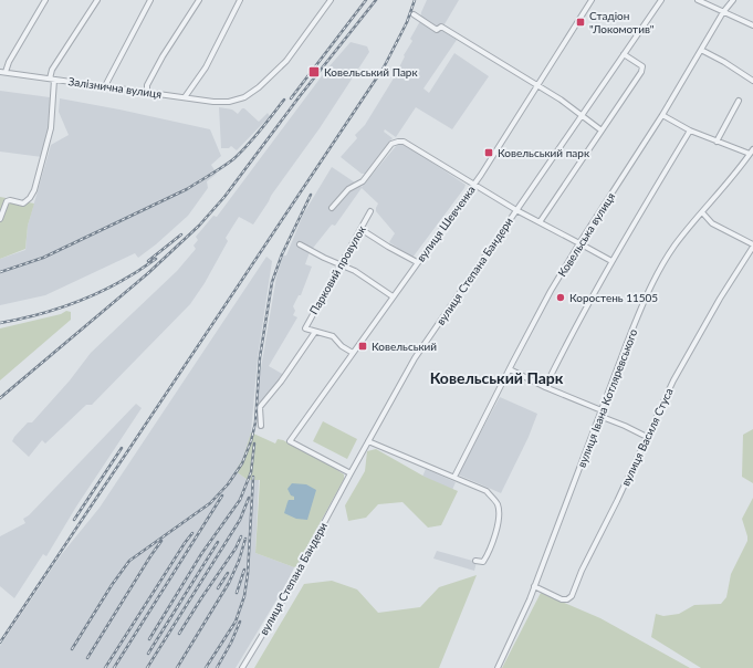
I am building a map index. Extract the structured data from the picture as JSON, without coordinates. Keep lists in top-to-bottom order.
{
  "streets": {
    "street": [
      "Залізнична вулиця",
      "вулиця Шевченка",
      "Ковельська вулиця",
      "Парковий провулок",
      "вулиця Степана Бандери",
      "вулиця Івана Котляревського",
      "вулиця Василя Стуса"
    ]
  },
  "crossings": [
    ["вулиця Шевченка", "вулиця Степана Бандери"],
    ["вулиця Івана Котляревського", "вулиця Василя Стуса"]
  ],
  "districts": ["Ковельський Парк"],
  "places": {
    "transit": [
      "Стадіон \"Локомотив\"",
      "Ковельський Парк",
      "Ковельський парк",
      "Ковельський"
    ],
    "other": ["Коростень 11505"]
  }
}
